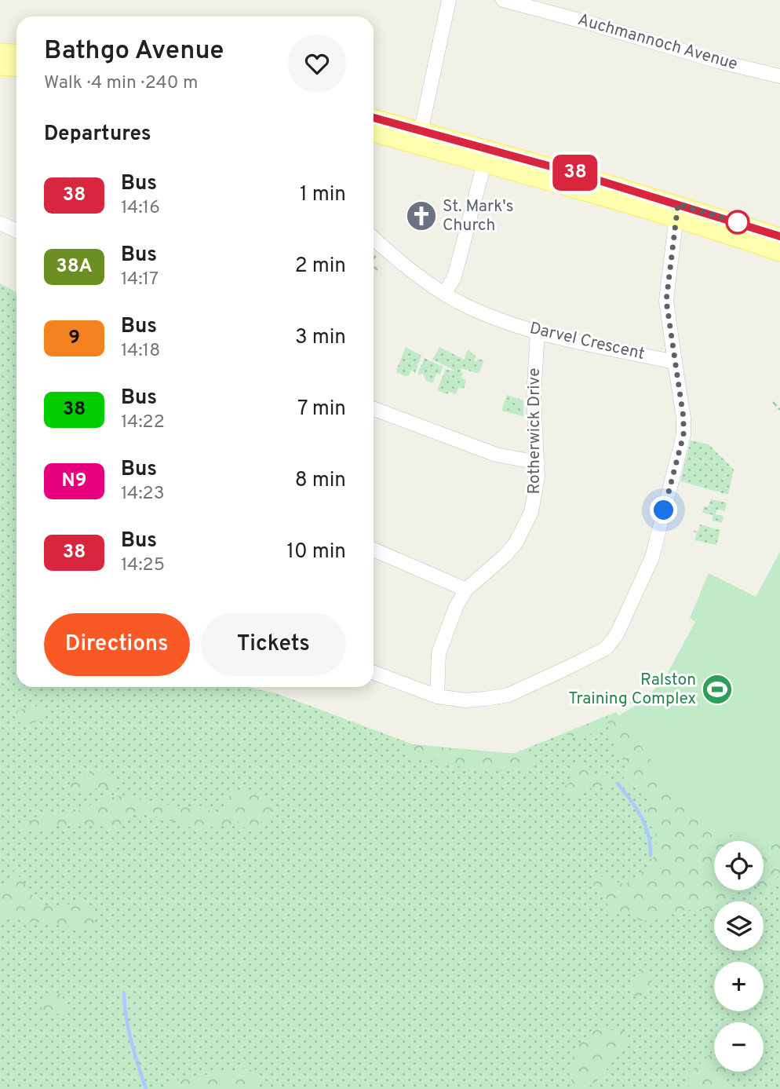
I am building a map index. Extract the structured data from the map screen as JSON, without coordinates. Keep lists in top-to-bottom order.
{
  "streets": {
    "street": ["Auchmannoch Avenue", "Darvel Crescent", "Rotherwick Drive"]
  },
  "crossings": [
    ["Darvel Crescent", "Rotherwick Drive"]
  ],
  "places": {
    "church": ["St. Mark's Church"],
    "sports": ["Ralston Training Complex"]
  },
  "lines": ["bus line 38"],
  "page": {
    "on_map": "38",
    "heading": [
      ["Bathgo Avenue", "Walk · 4 min · 240 m"],
      "Departures"
    ],
    "list": [
      {
        "mark": "38",
        "name": "Bus",
        "note": "14:16",
        "value": "1 min"
      },
      {
        "mark": "38A",
        "name": "Bus",
        "note": "14:17",
        "value": "2 min"
      },
      {
        "mark": "9",
        "name": "Bus",
        "note": "14:18",
        "value": "3 min"
      },
      {
        "mark": "38",
        "name": "Bus",
        "note": "14:22",
        "value": "7 min"
      },
      {
        "mark": "N9",
        "name": "Bus",
        "note": "14:23",
        "value": "8 min"
      },
      {
        "mark": "38",
        "name": "Bus",
        "note": "14:25",
        "value": "10 min"
      }
    ],
    "buttons": ["Directions", "Tickets"],
    "map_buttons": ["+", "−"]
  }
}
